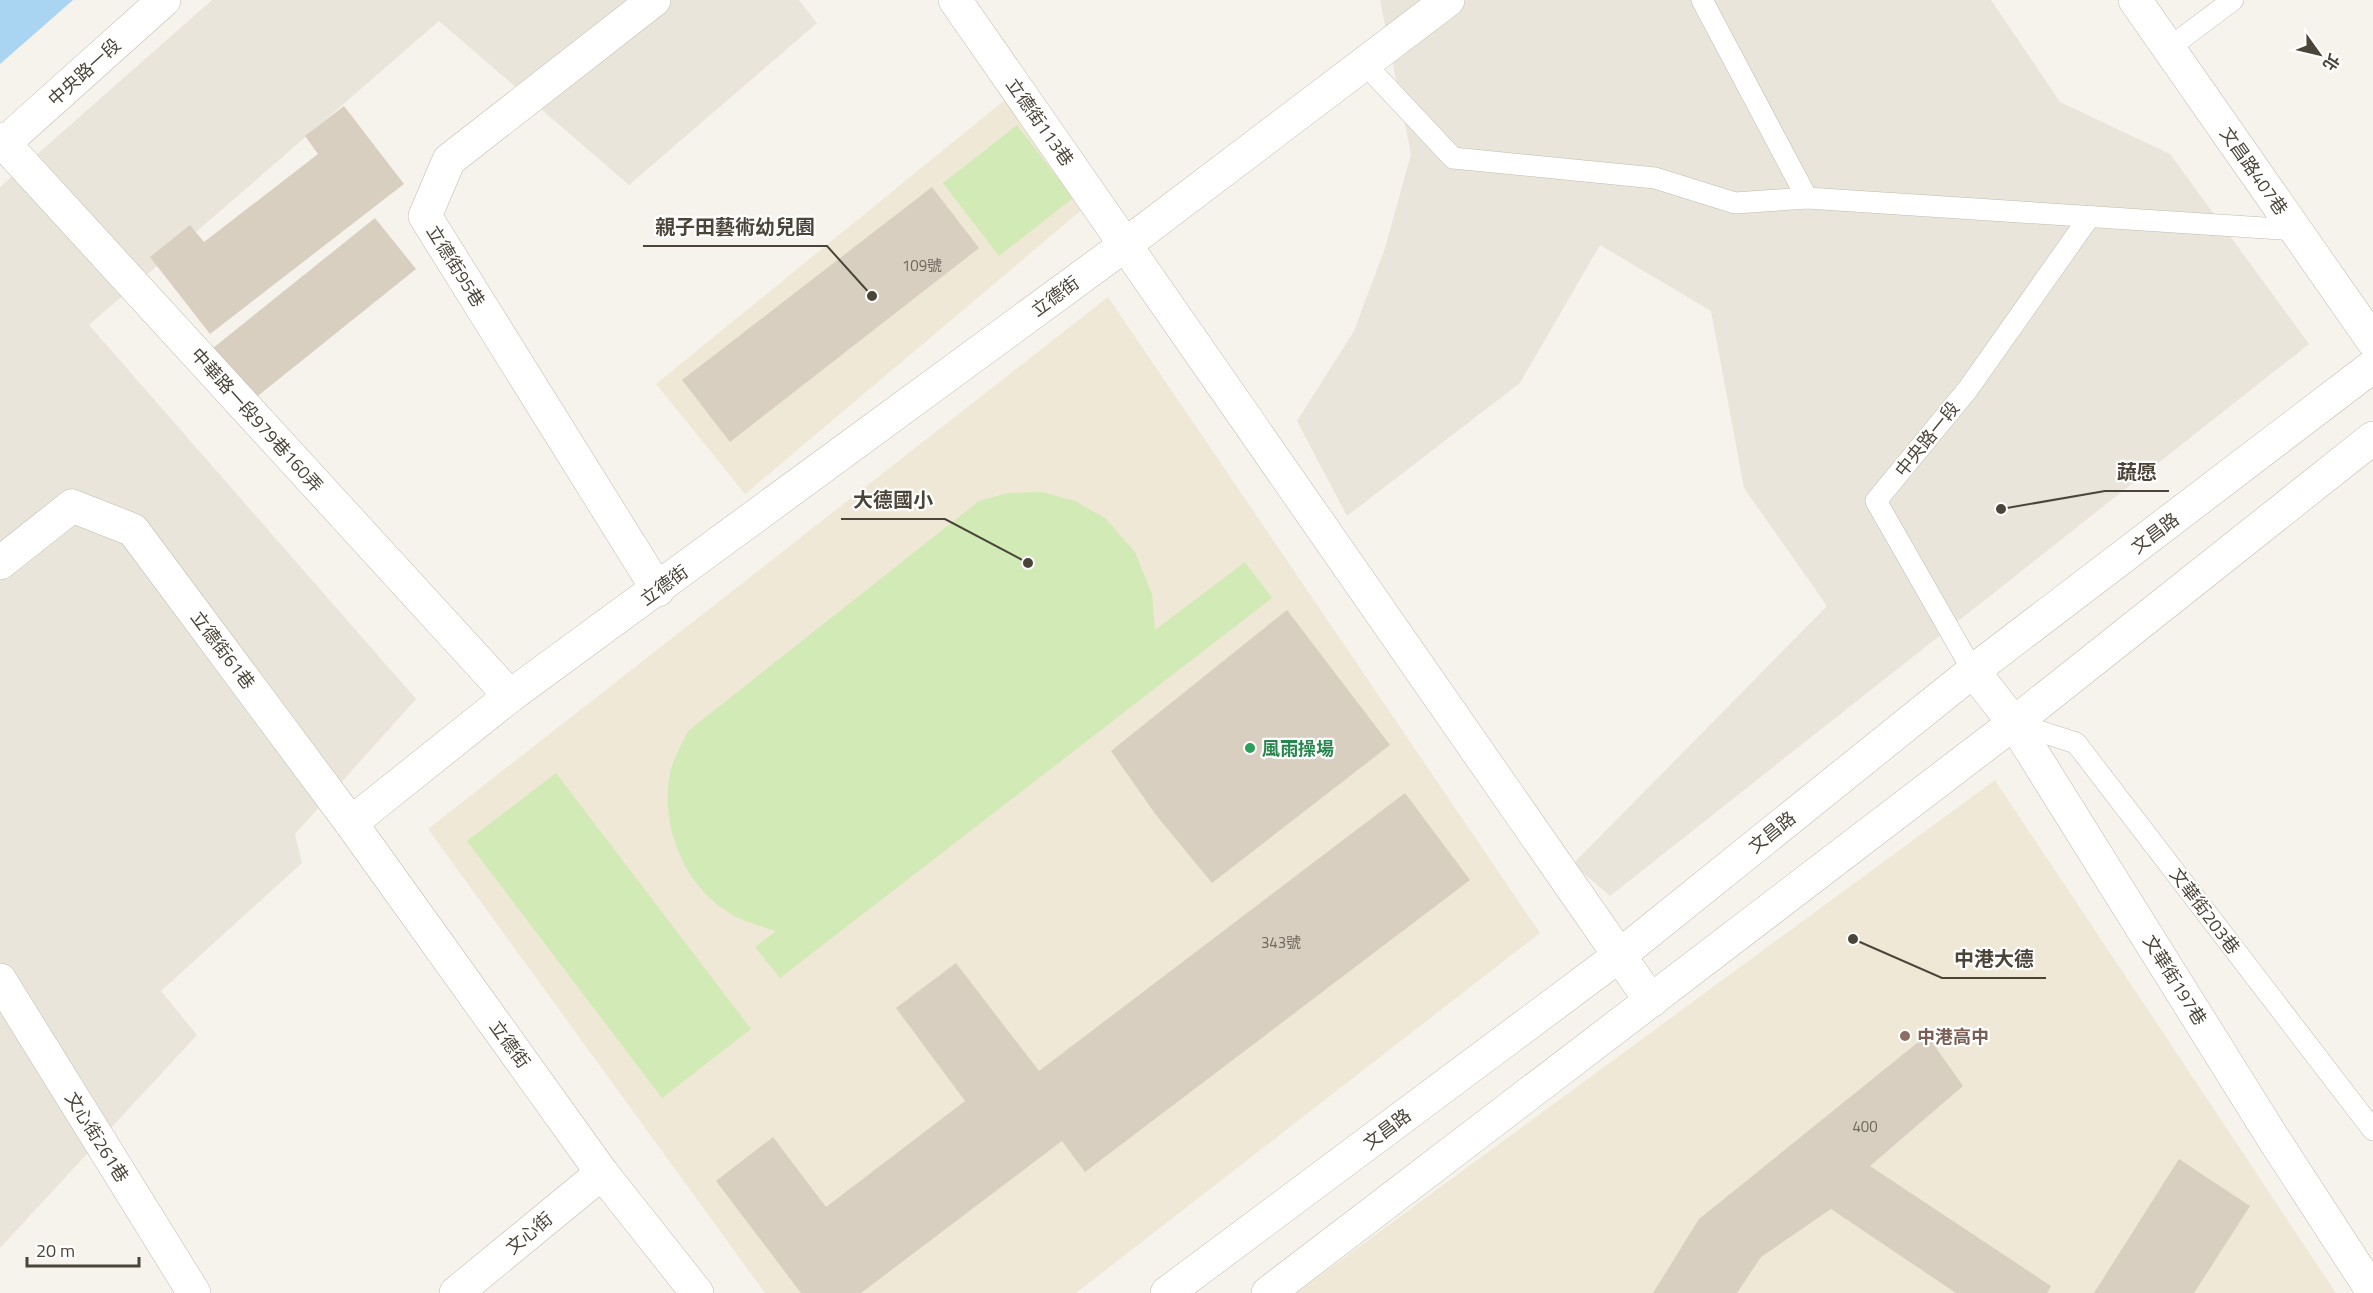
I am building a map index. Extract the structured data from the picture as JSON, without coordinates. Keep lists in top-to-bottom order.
{
  "streets": {
    "street": [
      "中央路一段",
      "立德街113巷",
      "文昌路407巷",
      "立德街95巷",
      "立德街",
      "中華路一段979巷160弄",
      "文昌路",
      "立德街61巷",
      "文華街197巷",
      "文心街261巷",
      "文心街"
    ],
    "lane": ["文華街203巷"]
  },
  "crossings": [
    ["中央路一段", "中華路一段979巷160弄"],
    ["中央路一段", "文昌路"],
    ["中央路一段", "文華街197巷"],
    ["立德街113巷", "立德街"],
    ["立德街113巷", "文昌路"],
    ["立德街95巷", "立德街"],
    ["立德街", "中華路一段979巷160弄"],
    ["立德街", "立德街61巷"],
    ["立德街", "文心街"],
    ["文昌路", "文華街197巷"],
    ["文華街203巷", "文華街197巷"]
  ],
  "places": [
    "親子田藝術幼兒園",
    "蔬愿",
    "大德國小",
    "風雨操場",
    "中港大德",
    "中港高中"
  ],
  "house_numbers": ["109號", "343號", "400"],
  "scale_bar": "20 m",
  "north": "bottom right"
}
